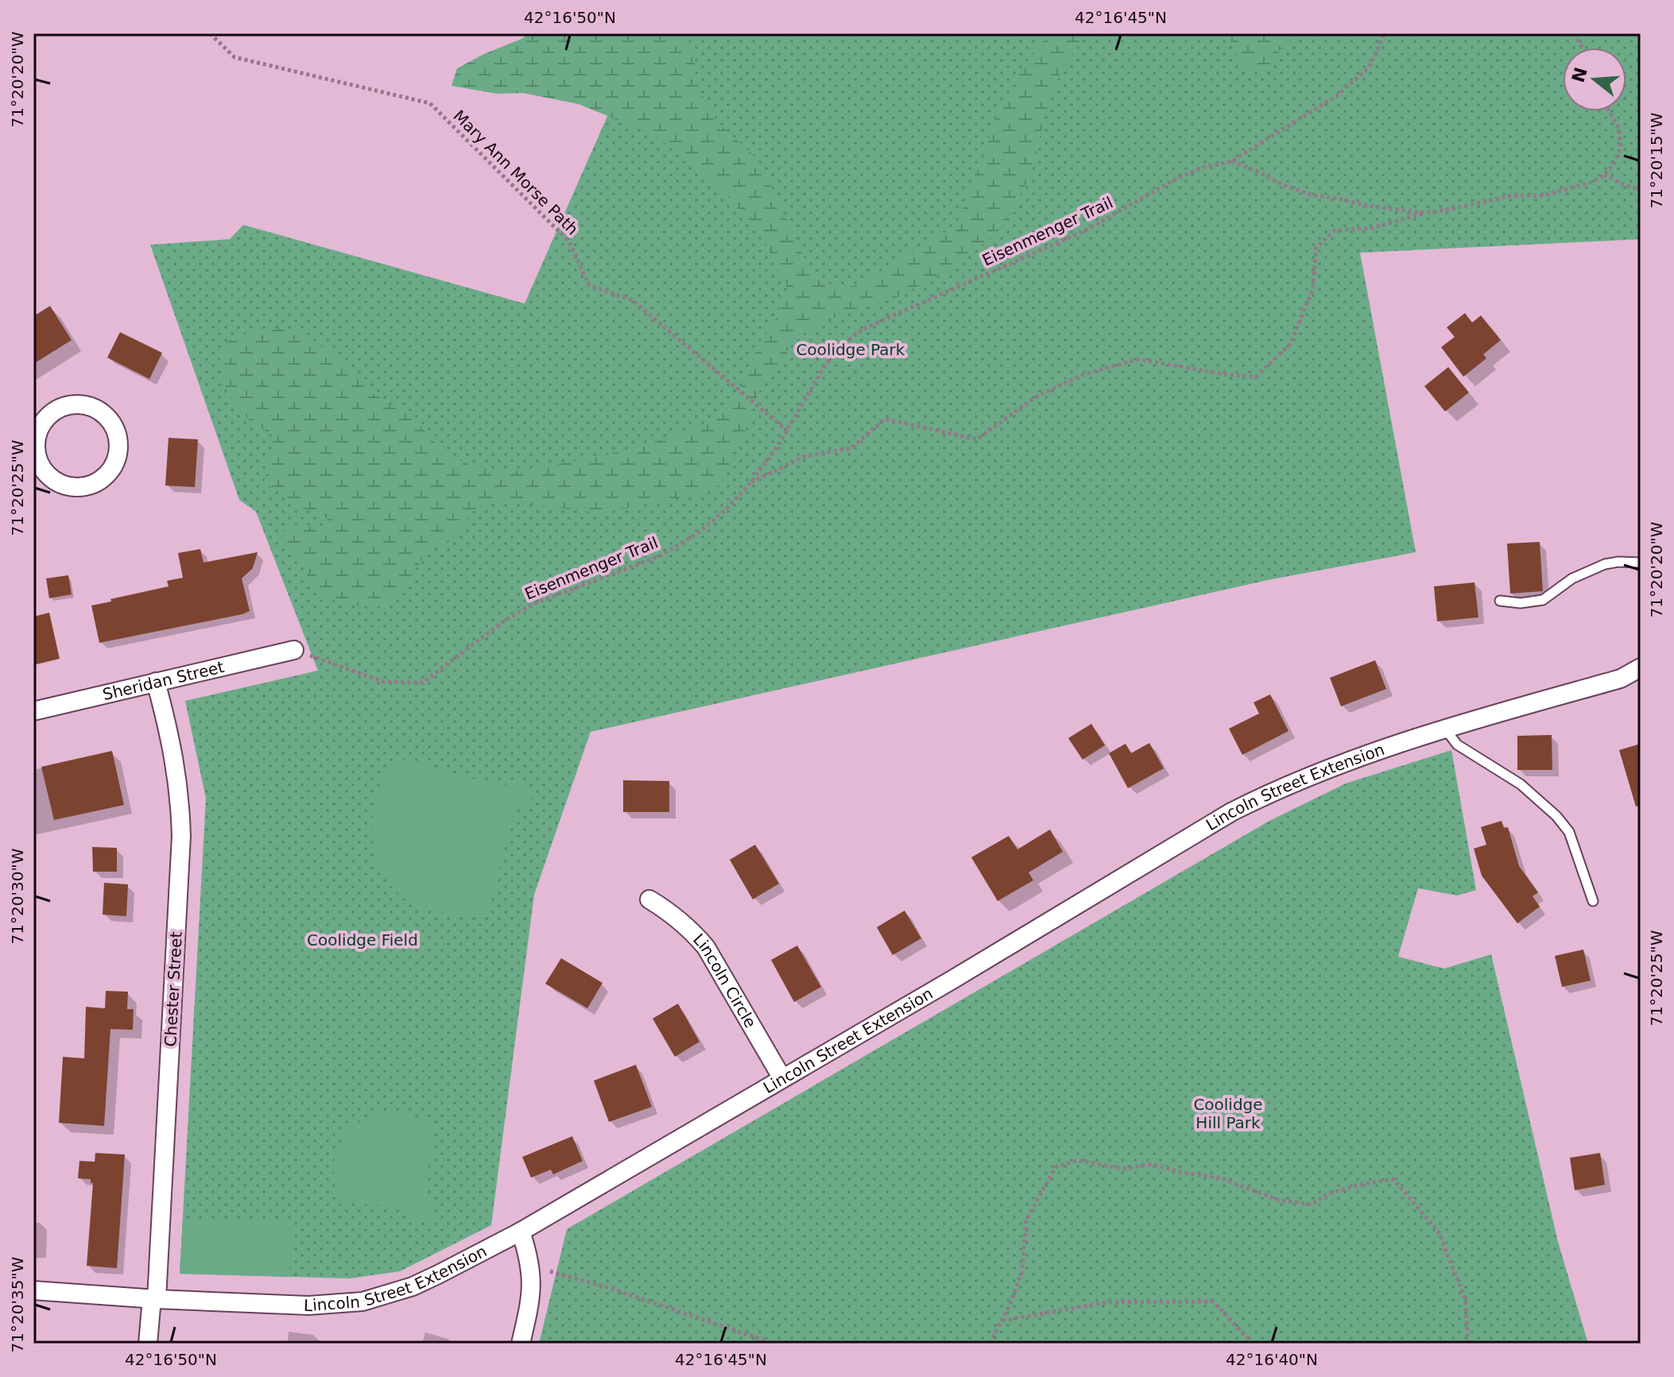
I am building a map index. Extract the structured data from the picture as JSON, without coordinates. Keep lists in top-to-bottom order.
{
  "streets": {
    "street": [
      "Sheridan Street",
      "Lincoln Street Extension",
      "Lincoln Circle",
      "Chester Street"
    ],
    "path": ["Mary Ann Morse Path", "Eisenmenger Trail"]
  },
  "crossings": [
    ["Mary Ann Morse Path", "Eisenmenger Trail"],
    ["Eisenmenger Trail", "Sheridan Street"],
    ["Sheridan Street", "Chester Street"],
    ["Lincoln Street Extension", "Lincoln Circle"],
    ["Lincoln Street Extension", "Chester Street"]
  ],
  "parks": ["Coolidge Park", "Coolidge Field", "Coolidge Hill Park"],
  "north": "left",
  "coordinates": [
    "42°16'50\"N",
    "42°16'45\"N",
    "71°20'20\"W",
    "71°20'15\"W",
    "71°20'25\"W",
    "71°20'30\"W",
    "71°20'35\"W",
    "42°16'40\"N"
  ]
}
